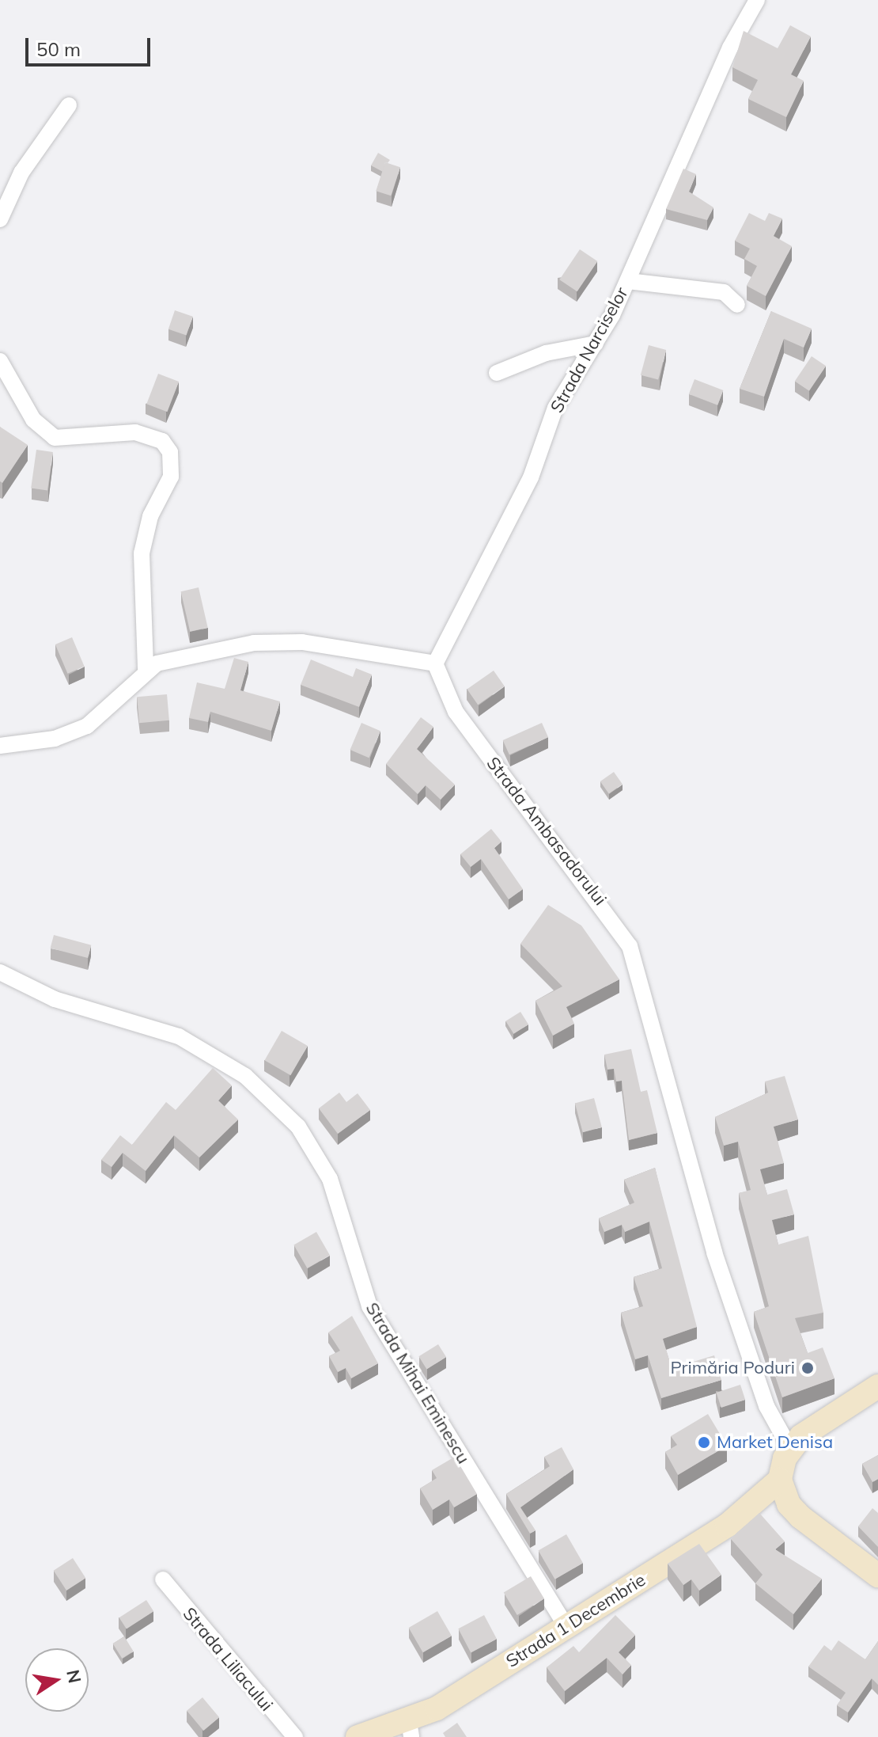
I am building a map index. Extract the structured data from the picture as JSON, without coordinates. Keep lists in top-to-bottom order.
{
  "streets": {
    "street": [
      "Strada Narciselor",
      "Strada Ambasadorului",
      "Strada Mihai Eminescu",
      "Strada 1 Decembrie",
      "Strada Liliacului"
    ]
  },
  "crossings": [
    ["Strada Narciselor", "Strada Ambasadorului"],
    ["Strada Mihai Eminescu", "Strada 1 Decembrie"]
  ],
  "places": ["Primăria Poduri", "Market Denisa"],
  "scale_bar": "50 m",
  "north": "right"
}
